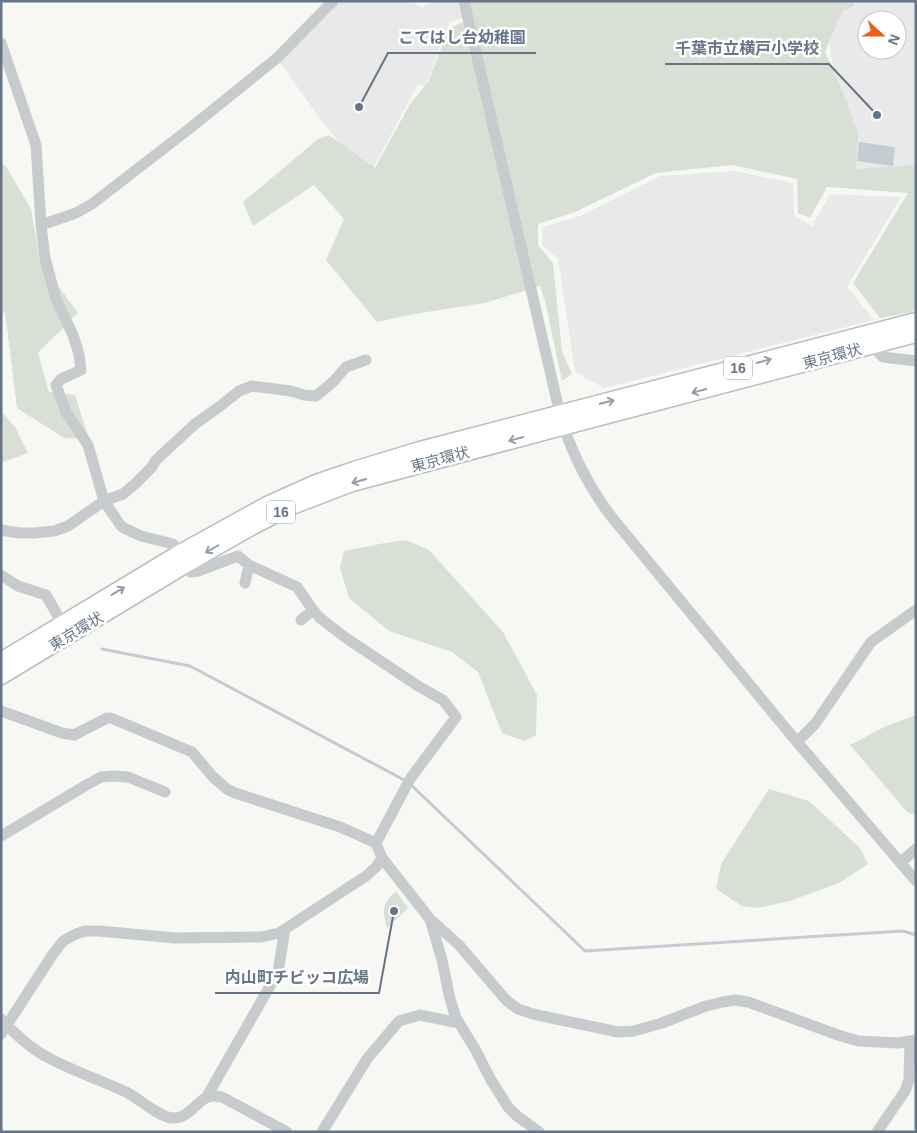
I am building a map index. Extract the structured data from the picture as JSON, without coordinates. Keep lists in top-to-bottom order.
{
  "streets": {
    "highway": ["東京環状", "16"]
  },
  "places": ["こてはし台幼稚園", "千葉市立横戸小学校", "内山町チビッコ広場"],
  "north": "right"
}
